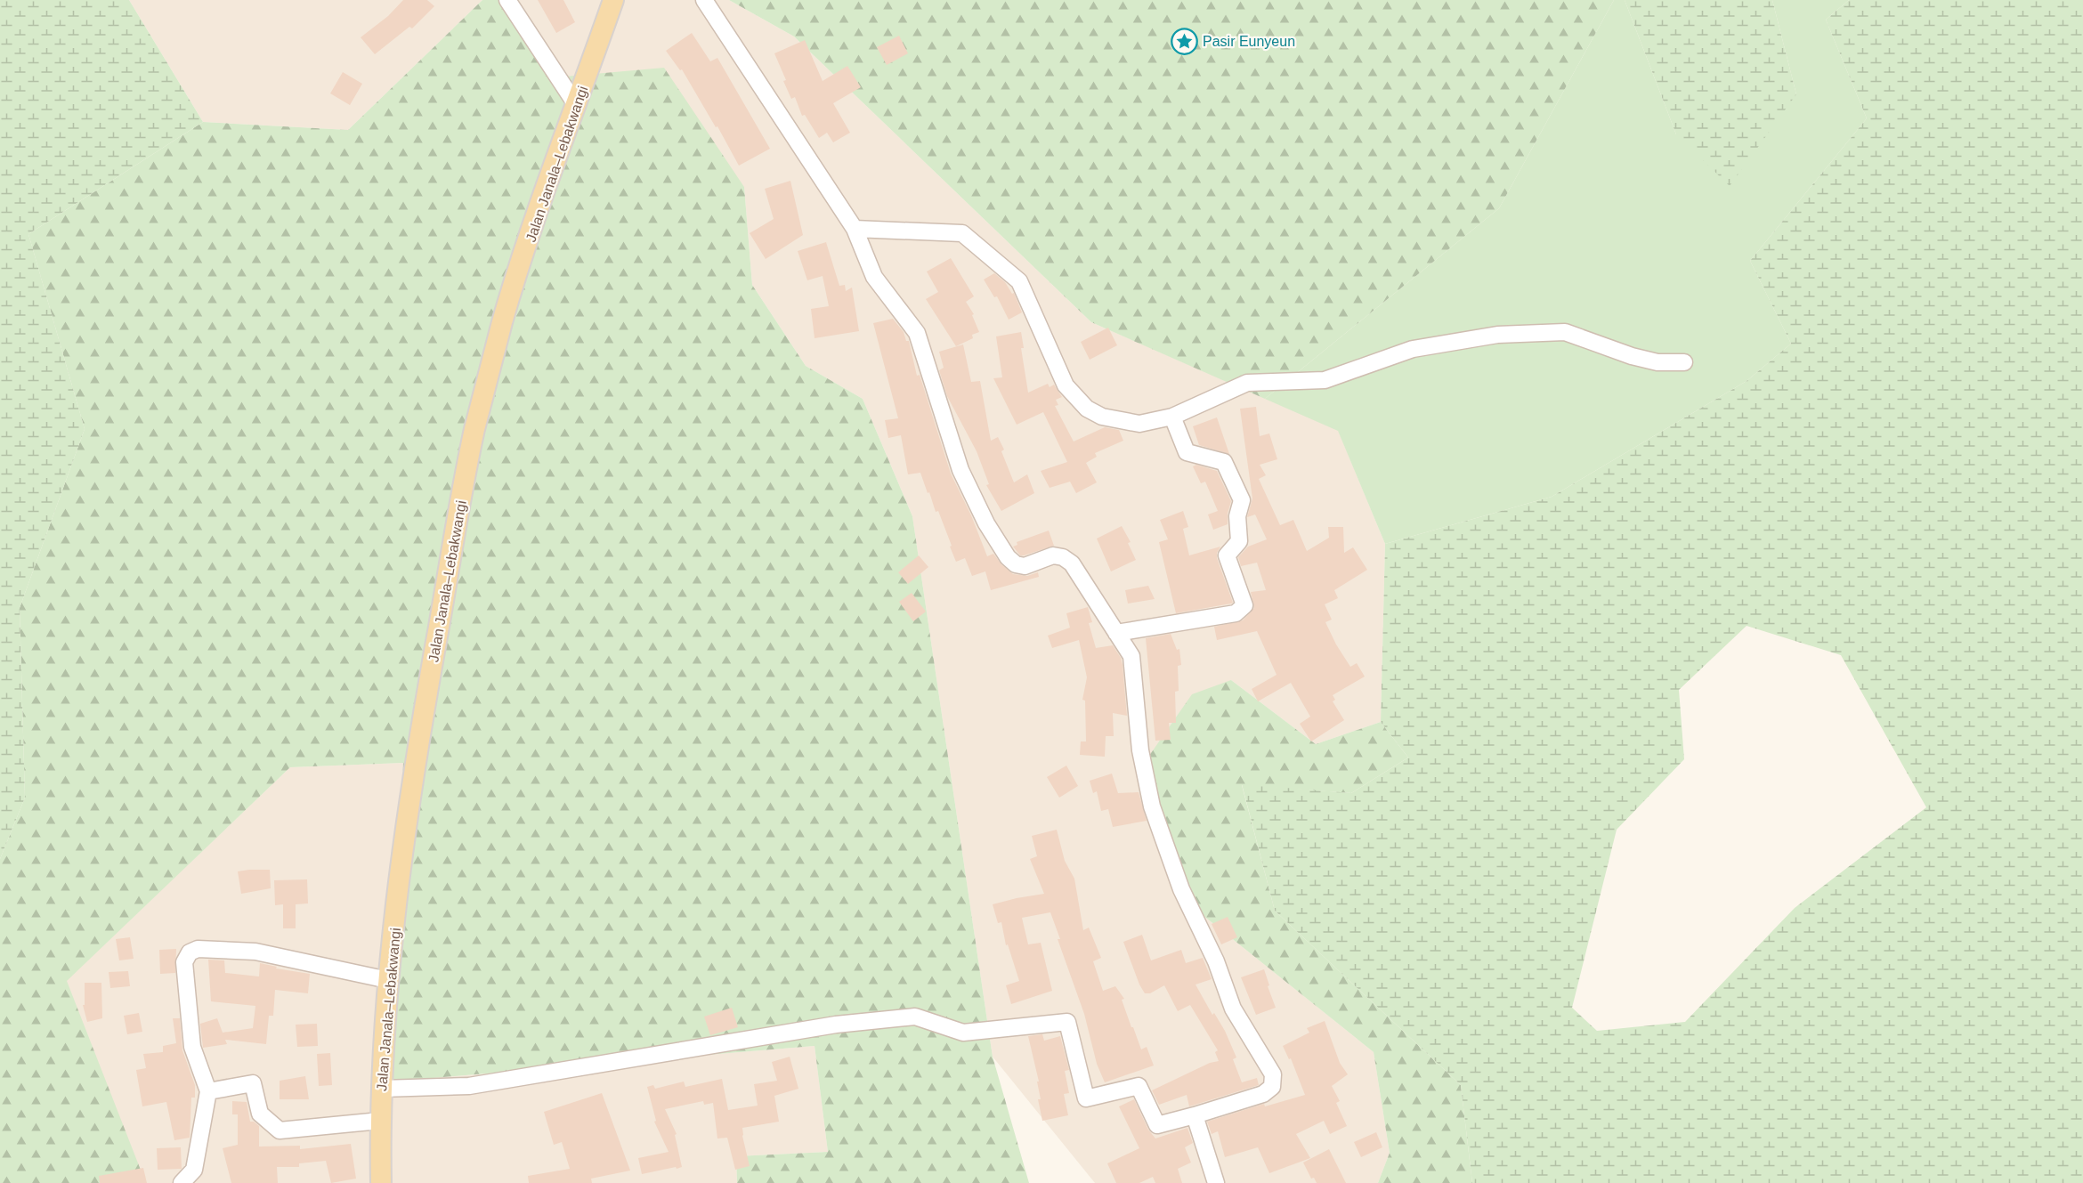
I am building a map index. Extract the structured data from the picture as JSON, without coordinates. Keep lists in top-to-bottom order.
{
  "streets": {
    "main road": ["Jalan Janala–Lebakwangi"]
  },
  "places": {
    "place": ["Pasir Eunyeun"]
  }
}
